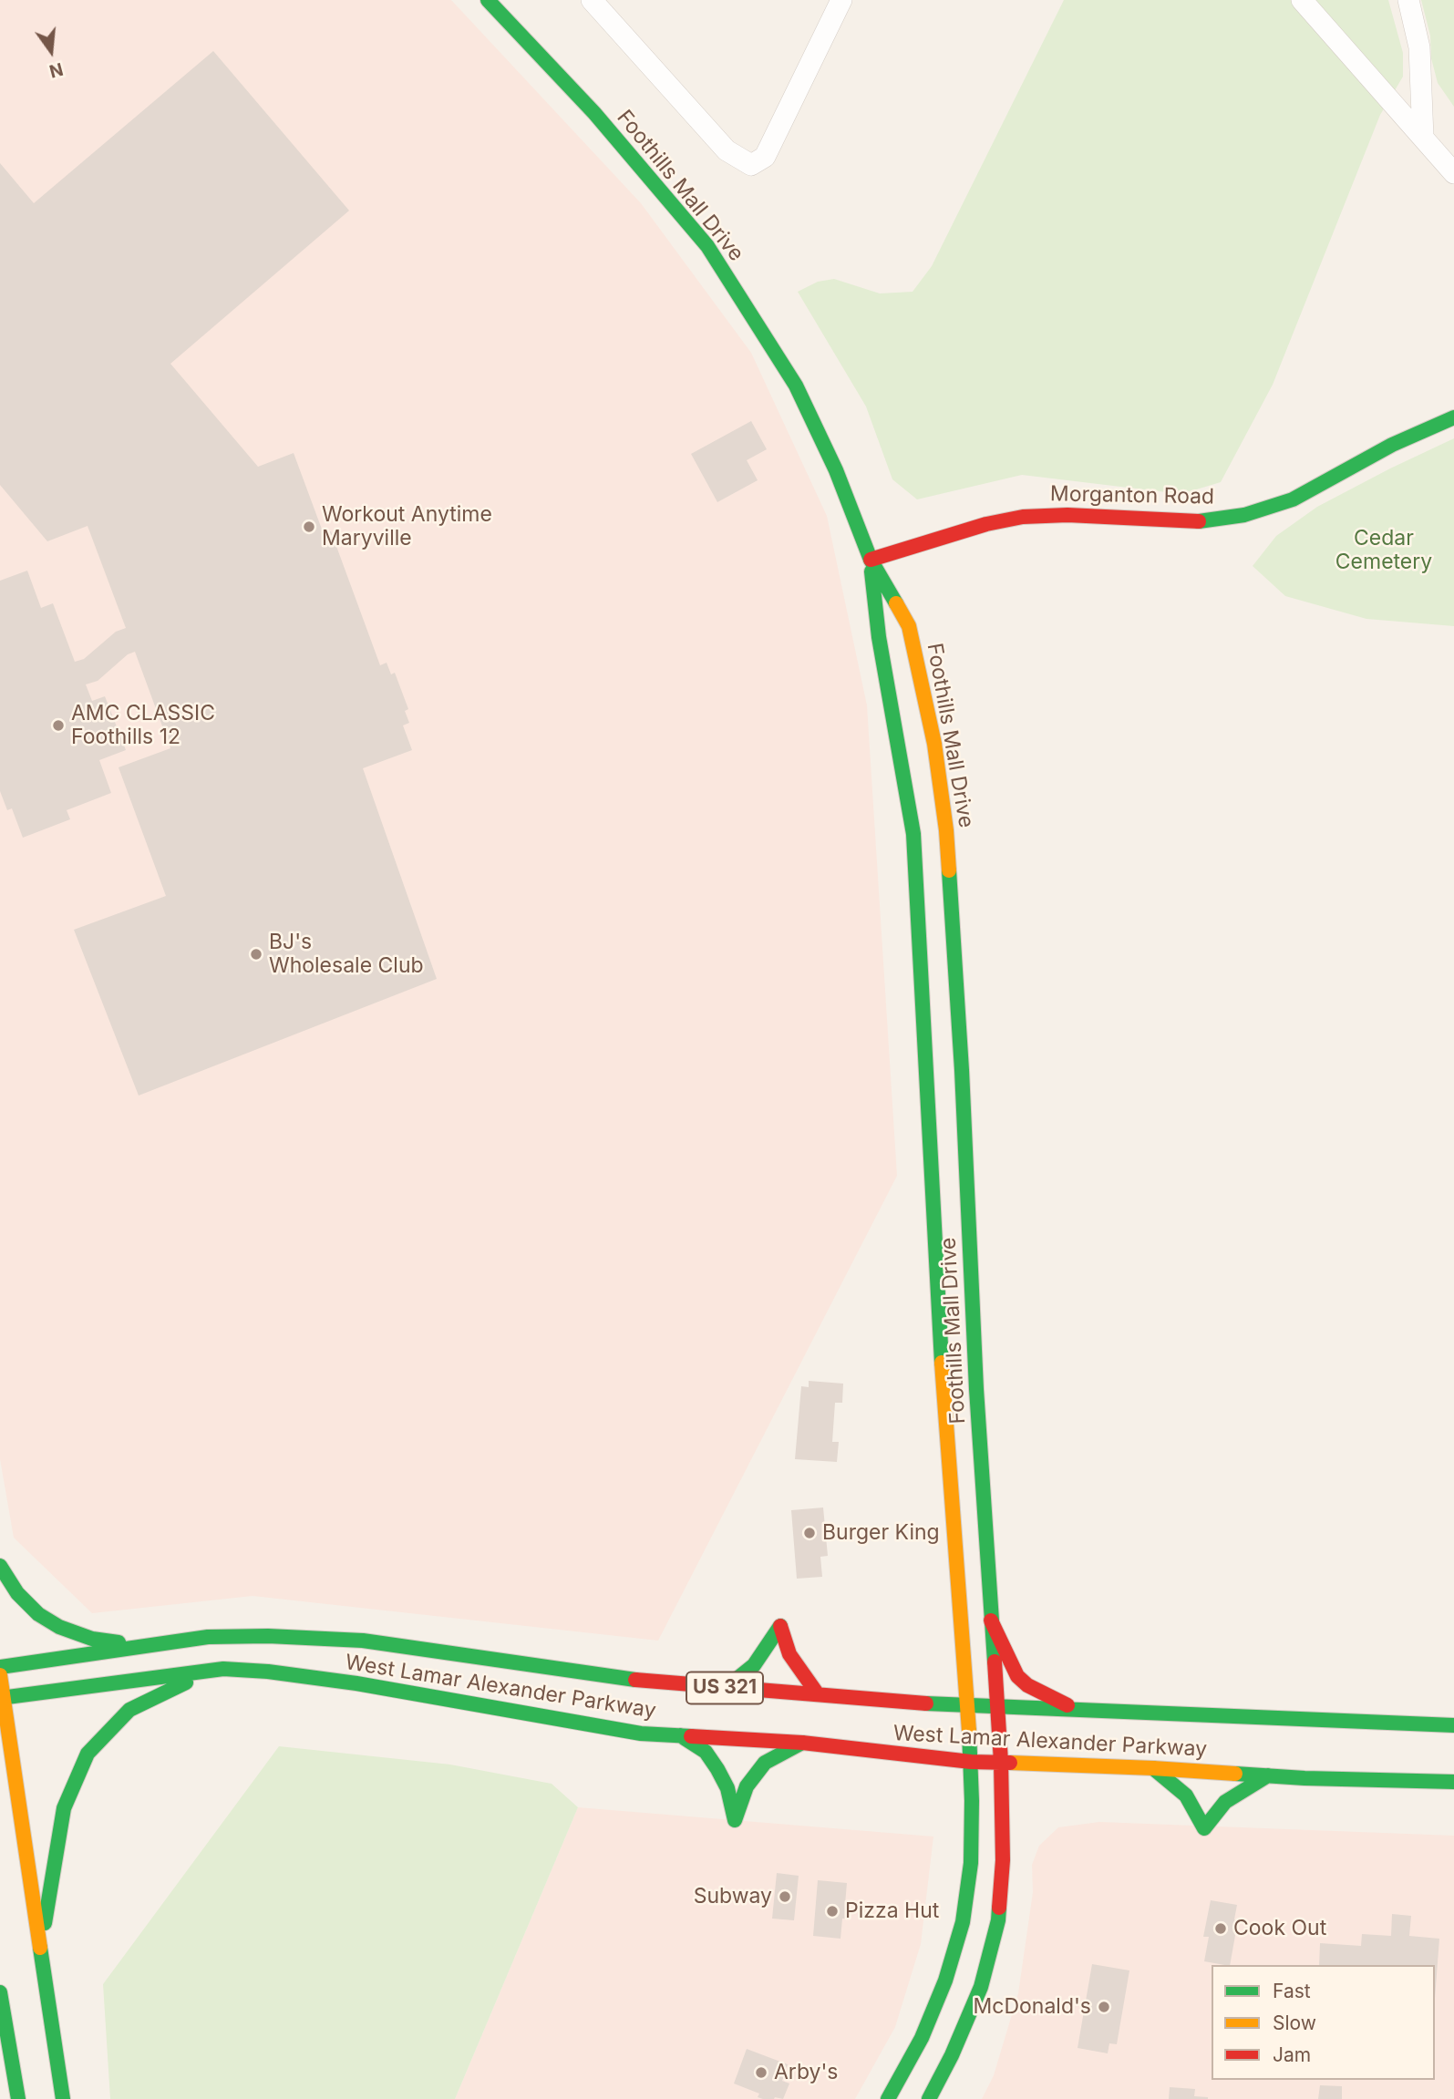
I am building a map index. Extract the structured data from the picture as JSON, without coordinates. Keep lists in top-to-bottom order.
{
  "streets": {
    "main road": [
      "Foothills Mall Drive",
      "Morganton Road",
      "West Lamar Alexander Parkway",
      "US 321"
    ]
  },
  "crossings": [
    ["Foothills Mall Drive", "Morganton Road"],
    ["Foothills Mall Drive", "West Lamar Alexander Parkway"]
  ],
  "parks": ["Cedar Cemetery"],
  "places": [
    "Workout Anytime Maryville",
    "AMC CLASSIC Foothills 12",
    "BJ's Wholesale Club",
    "Burger King",
    "Subway",
    "Pizza Hut",
    "Cook Out",
    "McDonald's",
    "Arby's"
  ],
  "legend": ["Fast", "Slow", "Jam"],
  "north": "bottom"
}
